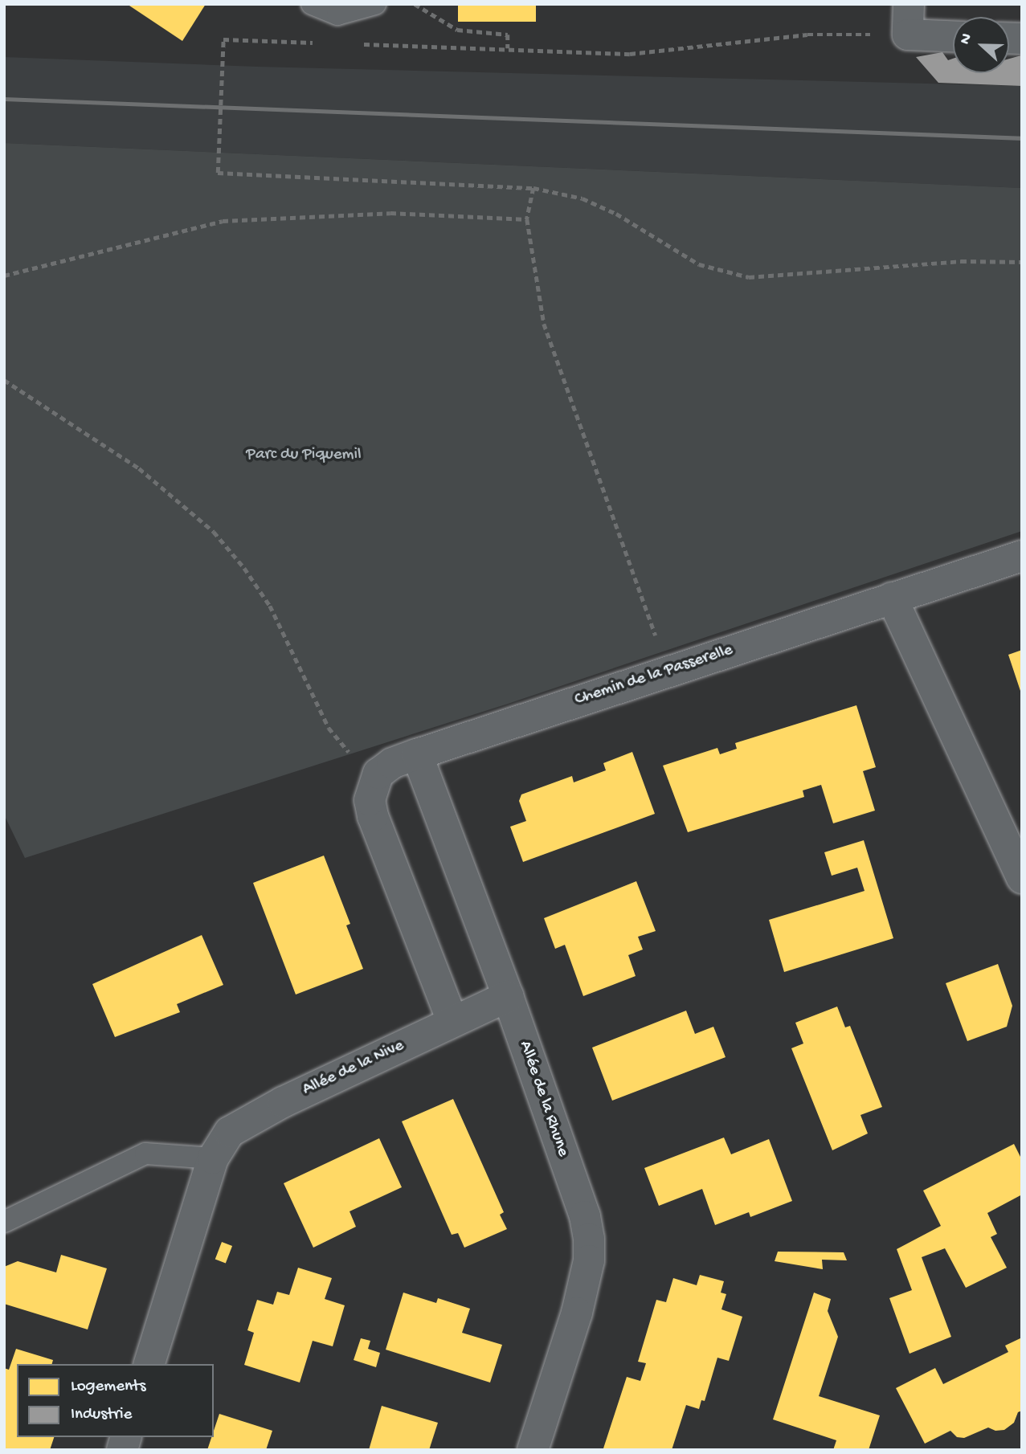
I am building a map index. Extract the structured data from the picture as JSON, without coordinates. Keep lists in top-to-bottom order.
{
  "streets": {
    "street": ["Chemin de la Passerelle", "Allée de la Nive", "Allée de la Rhune"]
  },
  "crossings": [
    ["Chemin de la Passerelle", "Allée de la Rhune"],
    ["Allée de la Nive", "Allée de la Rhune"]
  ],
  "parks": ["Parc du Piquemil"],
  "legend": ["Logements", "Industrie"],
  "north": "left"
}
